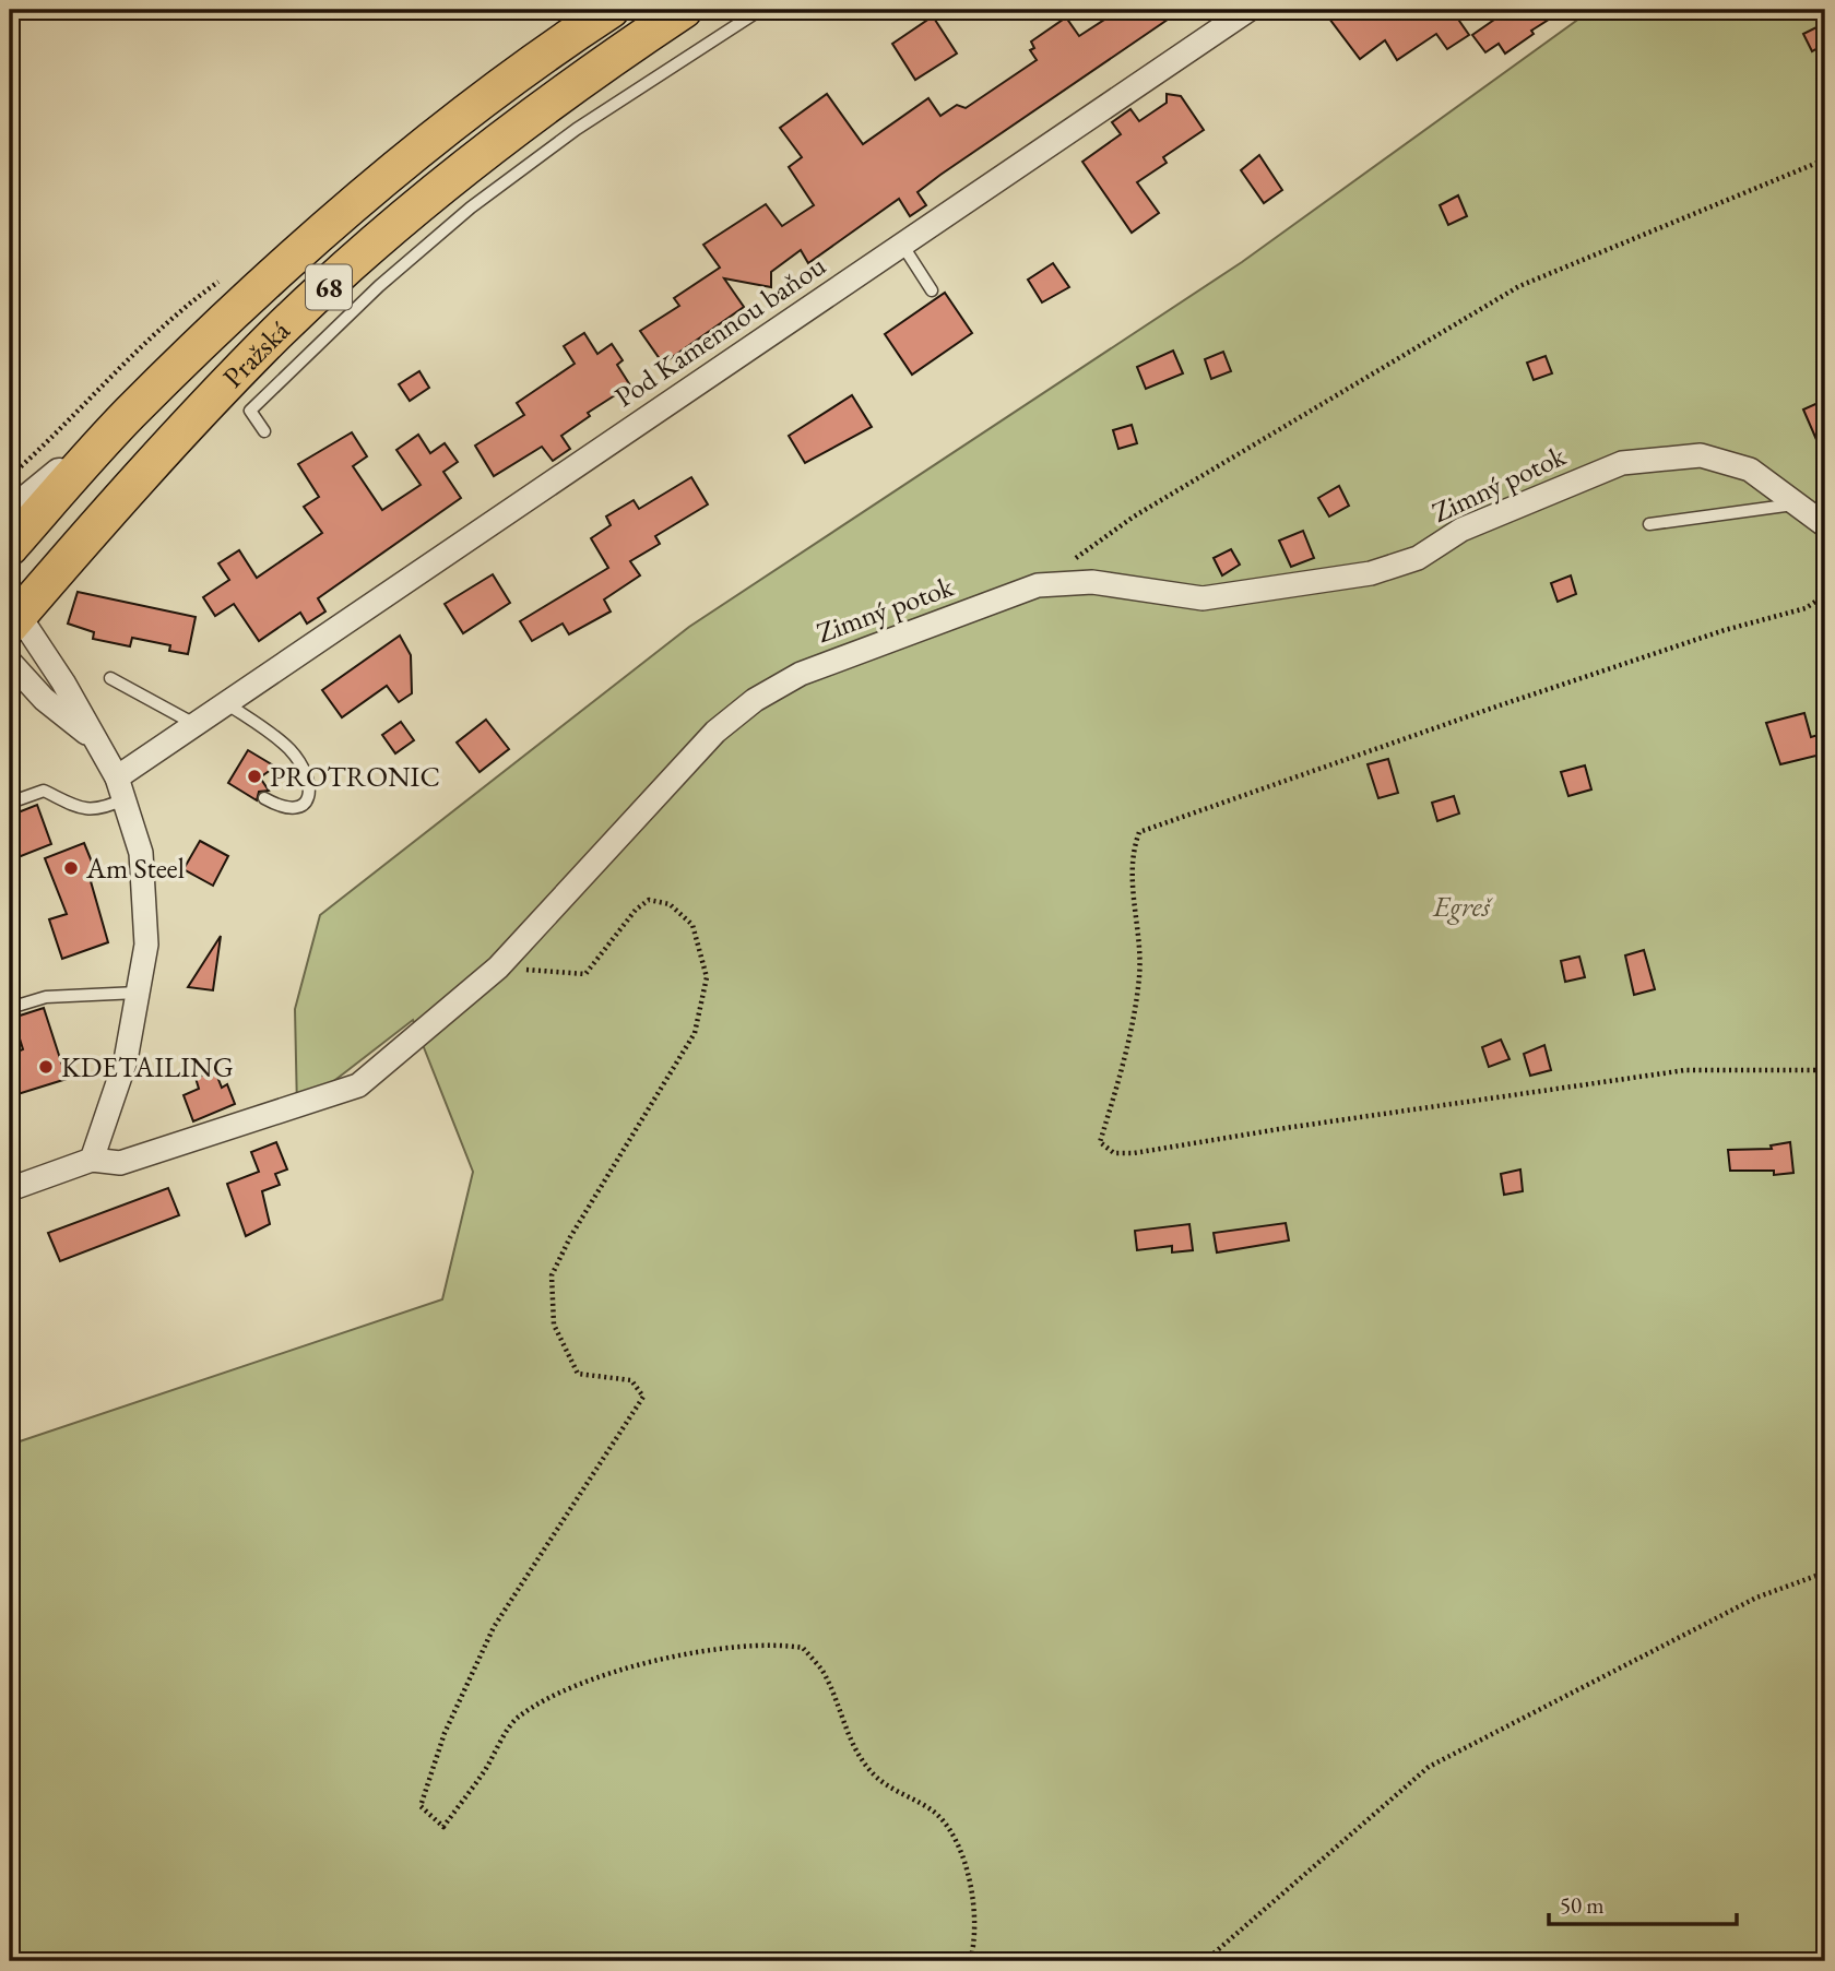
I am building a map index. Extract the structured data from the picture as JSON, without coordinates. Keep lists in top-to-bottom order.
{
  "streets": {
    "main road": ["68", "Pražská"],
    "street": ["Pod Kamennou baňou", "Zimný potok"]
  },
  "parks": ["Egreš"],
  "places": ["PROTRONIC", "Am Steel", "KDETAILING"],
  "scale_bar": "50 m"
}
